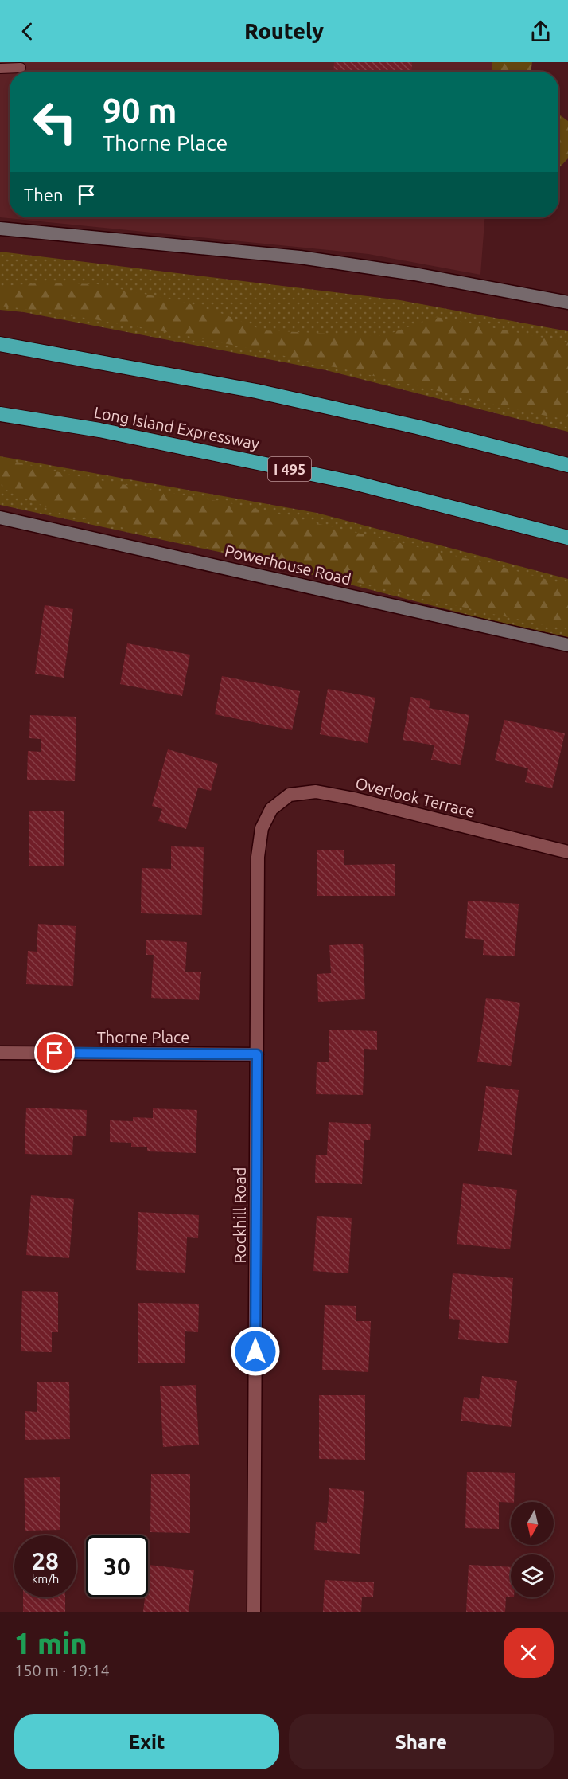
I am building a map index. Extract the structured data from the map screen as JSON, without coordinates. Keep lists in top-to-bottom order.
{
  "streets": {
    "highway": ["Long Island Expressway", "I 495"],
    "main road": ["Powerhouse Road"],
    "street": ["Overlook Terrace", "Thorne Place", "Rockhill Road"]
  },
  "crossings": [
    ["Overlook Terrace", "Rockhill Road"],
    ["Thorne Place", "Rockhill Road"]
  ],
  "north": "bottom",
  "page": {
    "header": "Routely",
    "turn": ["90 m", "Thorne Place"],
    "then": "Then",
    "speed": "28 km/h",
    "limit": "30",
    "heading": ["1 min", "150 m · 19:14"],
    "buttons": ["Exit", "Share"]
  }
}
